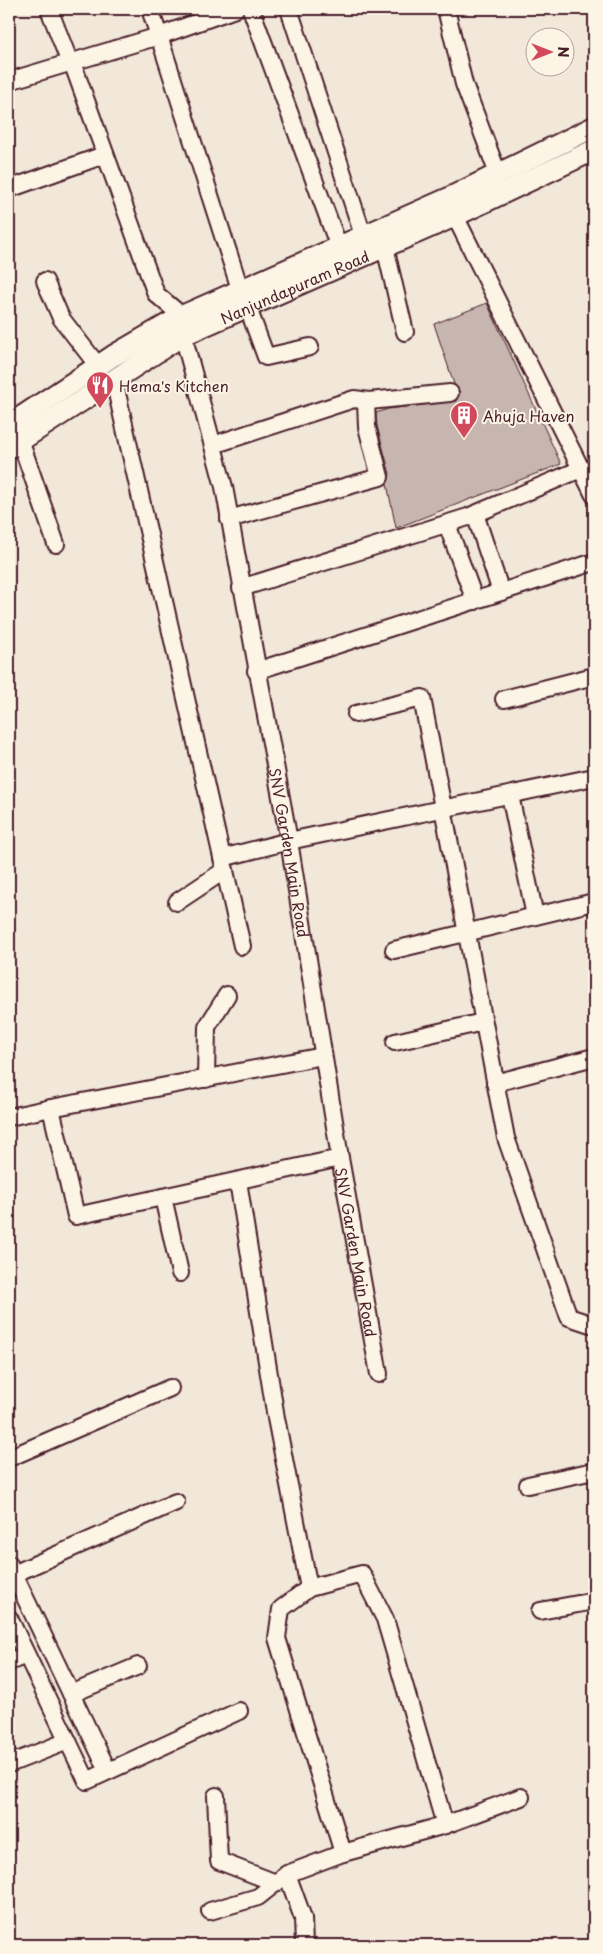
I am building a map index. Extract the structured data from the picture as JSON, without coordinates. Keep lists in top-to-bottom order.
{
  "streets": {
    "main road": ["Nanjundapuram Road"],
    "street": ["SNV Garden Main Road"]
  },
  "crossings": [
    ["Nanjundapuram Road", "SNV Garden Main Road"]
  ],
  "places": {
    "restaurant": ["Hema's Kitchen"],
    "building": ["Ahuja Haven"]
  },
  "north": "right"
}
